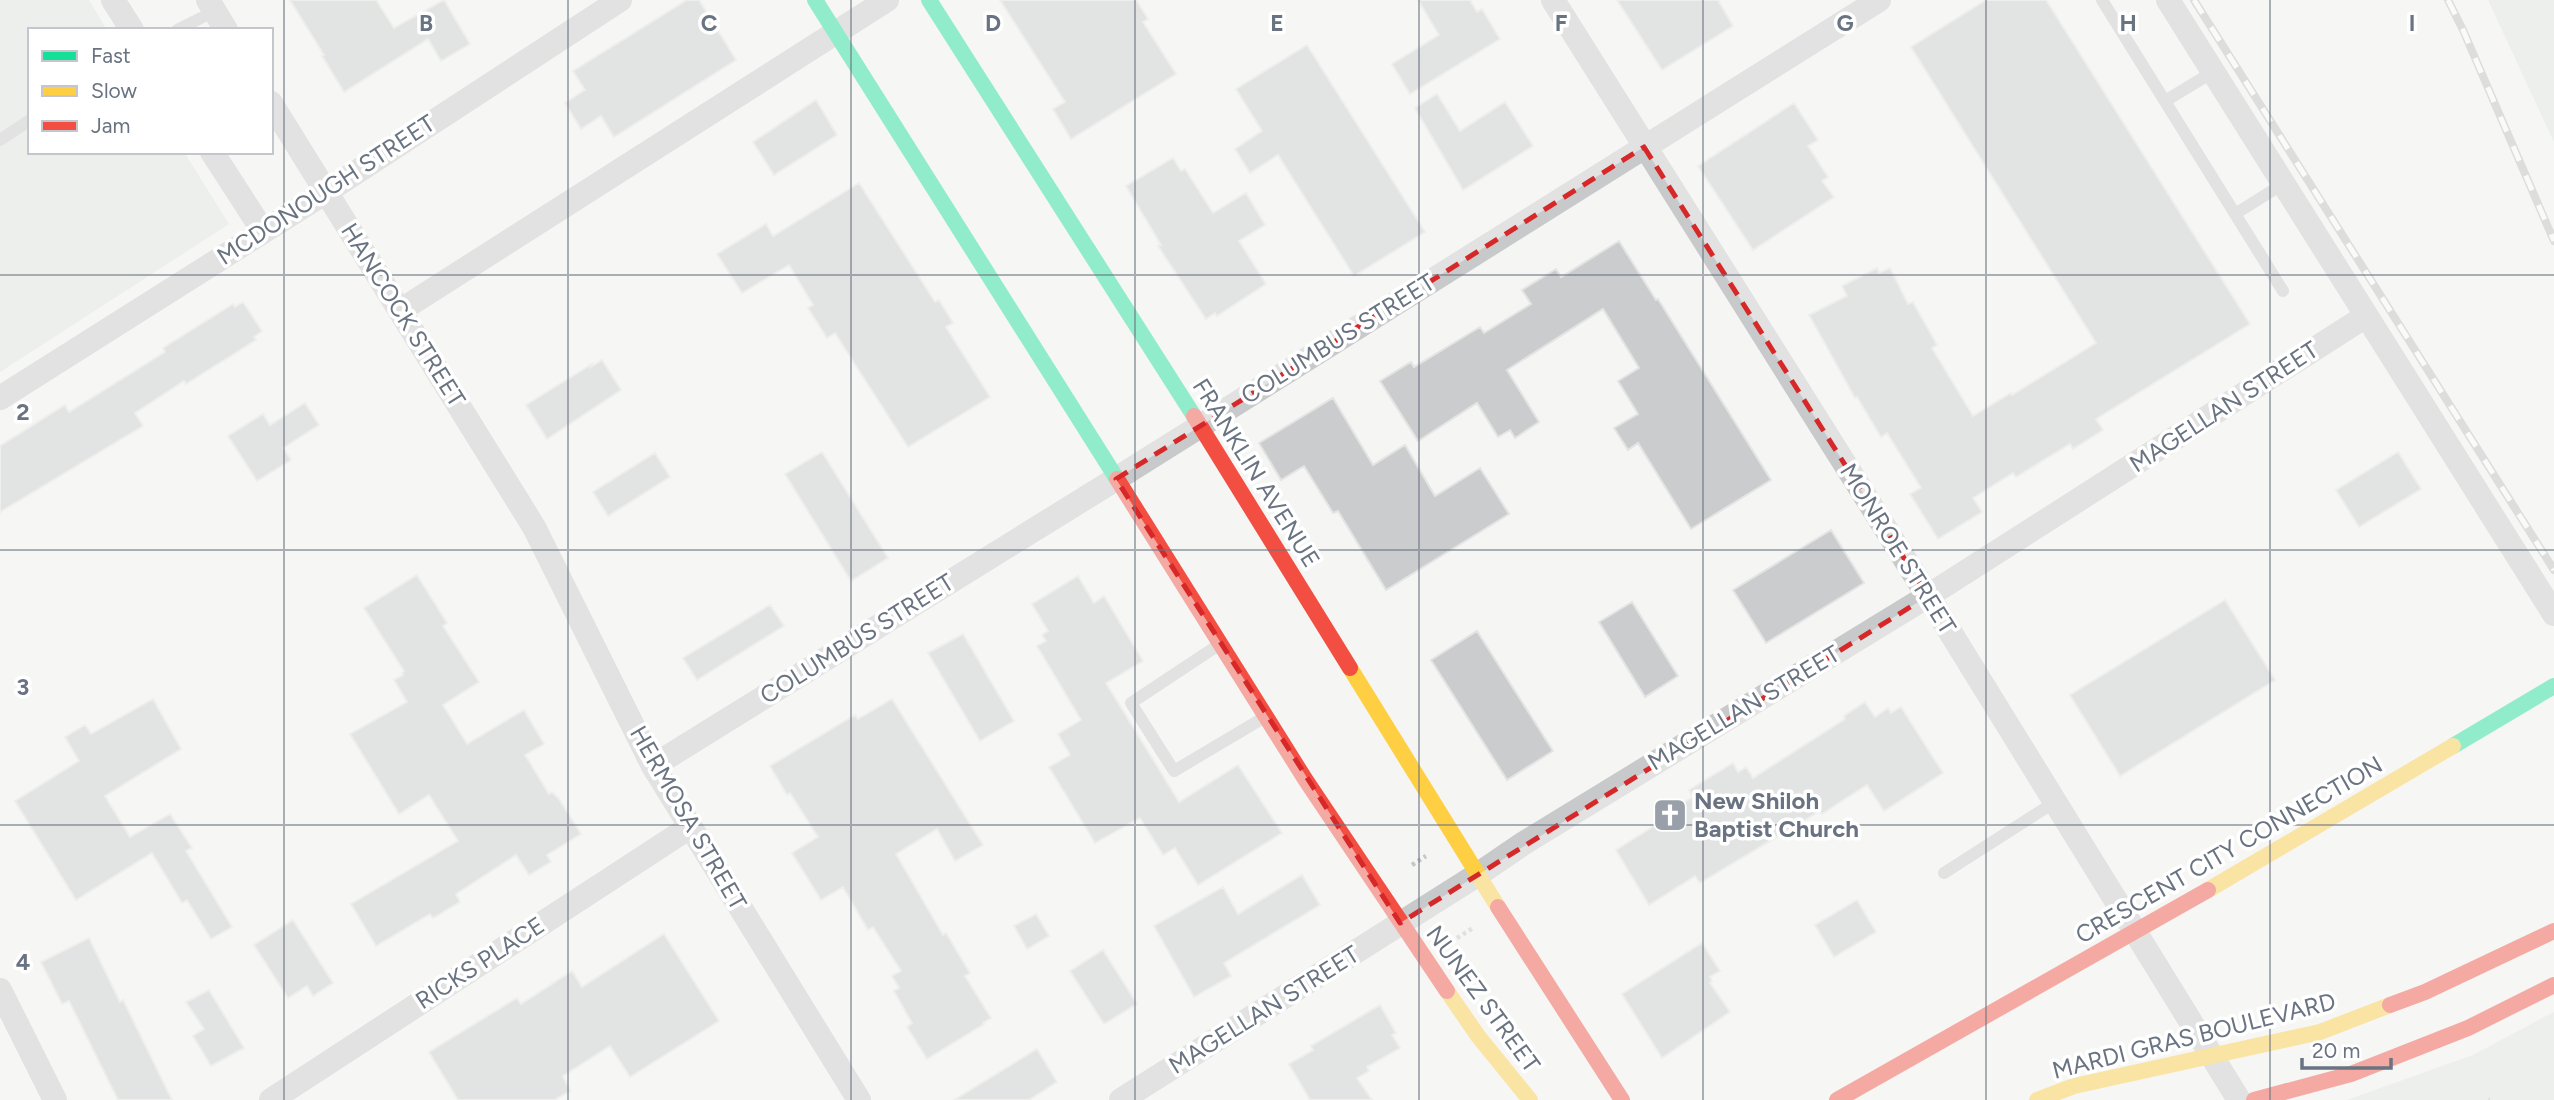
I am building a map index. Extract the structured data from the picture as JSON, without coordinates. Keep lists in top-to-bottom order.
{
  "streets": {
    "main road": [
      "FRANKLIN AVENUE",
      "CRESCENT CITY CONNECTION",
      "NUNEZ STREET",
      "MARDI GRAS BOULEVARD"
    ],
    "street": [
      "MCDONOUGH STREET",
      "HANCOCK STREET",
      "COLUMBUS STREET",
      "MAGELLAN STREET",
      "MONROE STREET",
      "HERMOSA STREET",
      "RICKS PLACE"
    ]
  },
  "crossings": [
    ["MCDONOUGH STREET", "HANCOCK STREET"],
    ["HANCOCK STREET", "HERMOSA STREET"],
    ["COLUMBUS STREET", "FRANKLIN AVENUE"],
    ["COLUMBUS STREET", "MONROE STREET"],
    ["COLUMBUS STREET", "HERMOSA STREET"],
    ["MAGELLAN STREET", "FRANKLIN AVENUE"],
    ["MAGELLAN STREET", "MONROE STREET"],
    ["MAGELLAN STREET", "NUNEZ STREET"],
    ["MONROE STREET", "MARDI GRAS BOULEVARD"],
    ["HERMOSA STREET", "RICKS PLACE"]
  ],
  "places": {
    "church": ["New Shiloh Baptist Church"]
  },
  "legend": ["Fast", "Slow", "Jam"],
  "scale_bar": "20 m",
  "grid": {
    "columns": [
      "B",
      "C",
      "D",
      "E",
      "F",
      "G",
      "H",
      "I"
    ],
    "rows": ["2", "3", "4"]
  }
}
